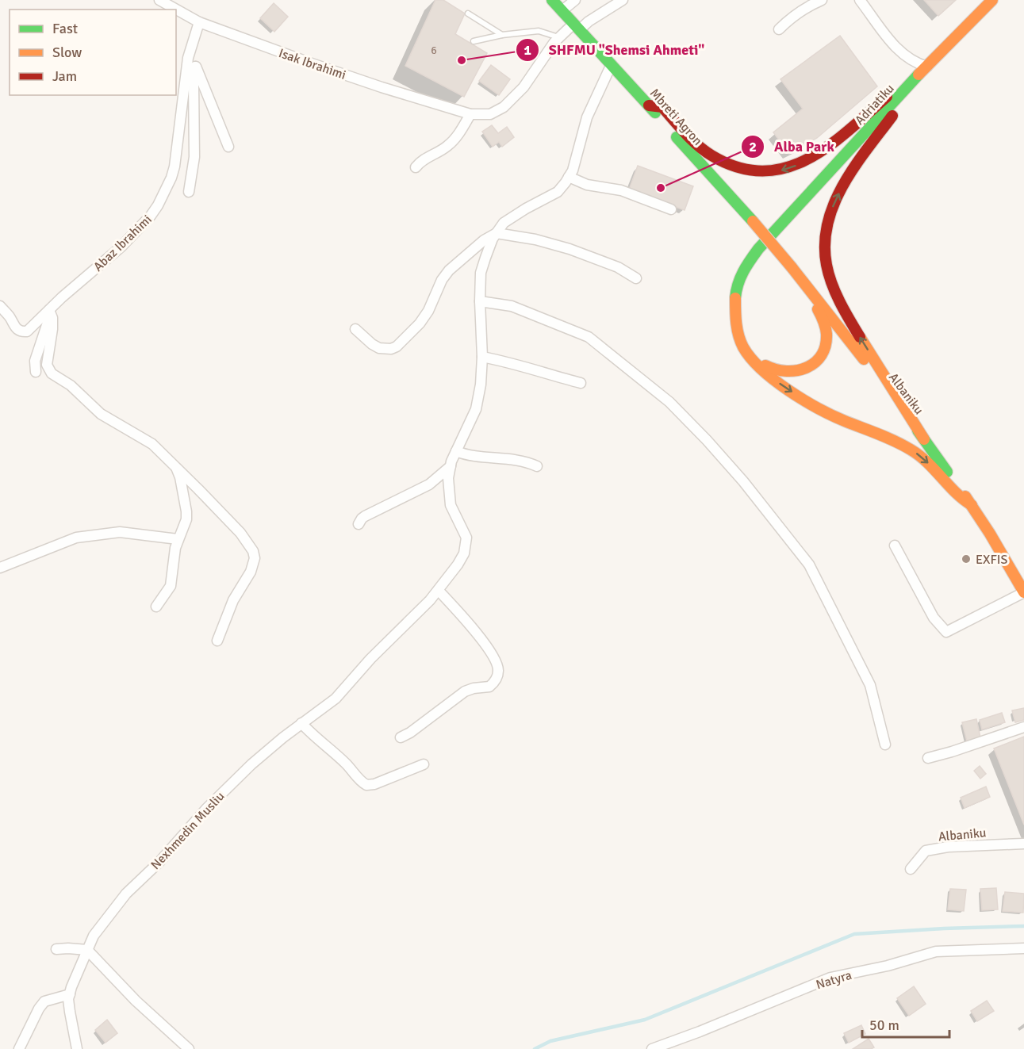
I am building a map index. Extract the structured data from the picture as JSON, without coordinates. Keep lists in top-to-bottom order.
{
  "streets": {
    "main road": ["Adriatiku", "Mbreti Agron", "Albaniku"],
    "street": [
      "Isak Ibrahimi",
      "Abaz Ibrahimi",
      "Nexhmedin Musliu",
      "Natyra"
    ]
  },
  "crossings": [
    ["Isak Ibrahimi", "Mbreti Agron"],
    ["Isak Ibrahimi", "Abaz Ibrahimi"],
    ["Mbreti Agron", "Albaniku"],
    ["Mbreti Agron", "Nexhmedin Musliu"]
  ],
  "places": ["SHFMU \"Shemsi Ahmeti\"", "Alba Park", "EXFIS"],
  "house_numbers": ["6"],
  "legend": ["Fast", "Slow", "Jam"],
  "scale_bar": "50 m"
}
